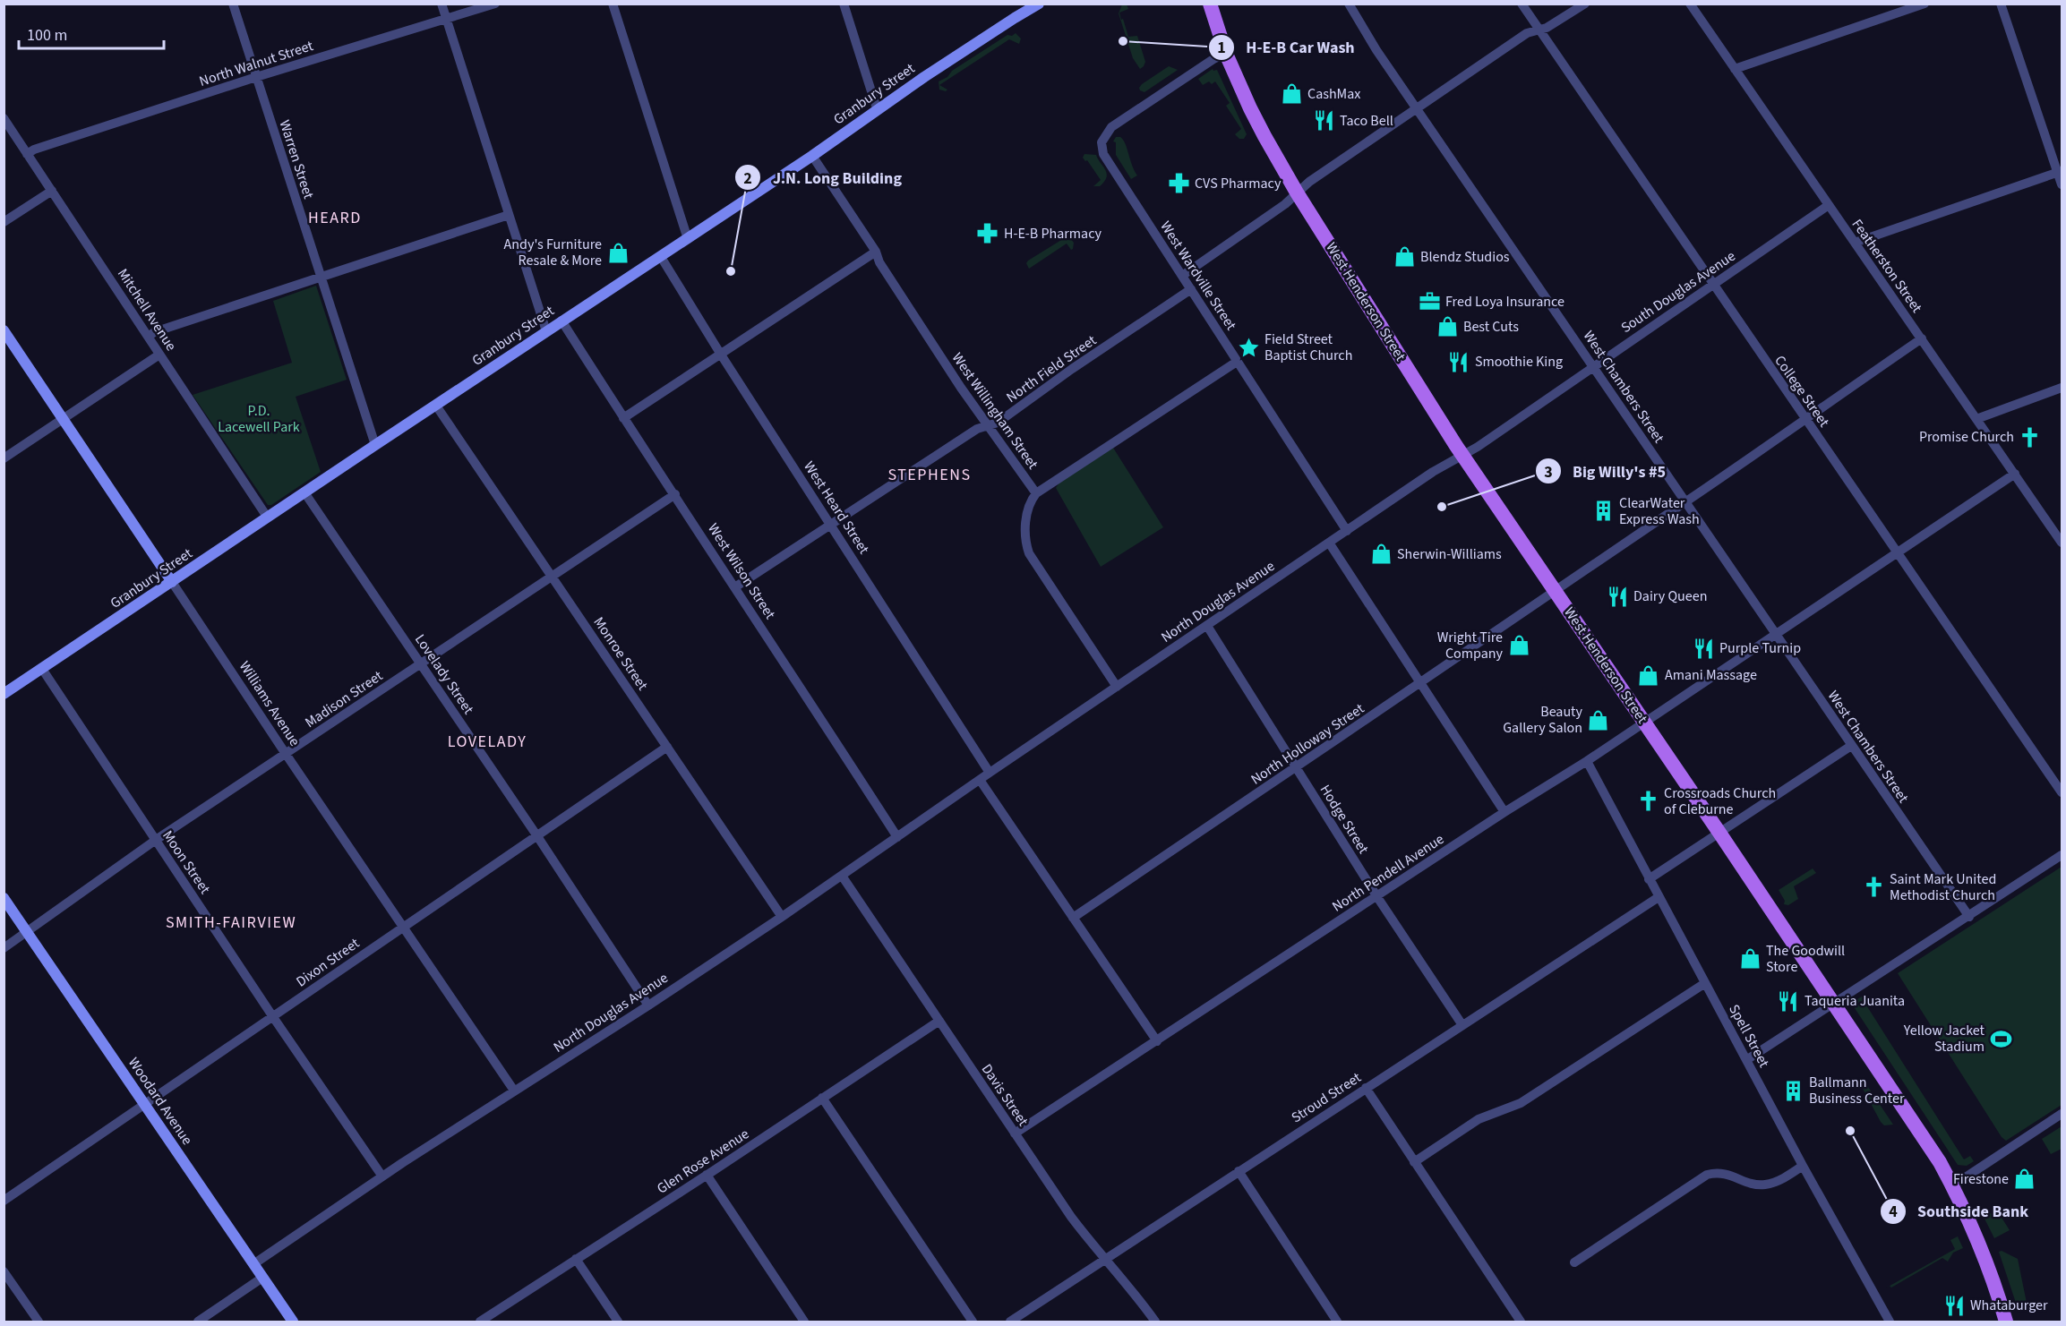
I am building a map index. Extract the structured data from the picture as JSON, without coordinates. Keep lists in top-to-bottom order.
{
  "streets": {
    "main road": ["West Henderson Street"],
    "street": [
      "North Walnut Street",
      "Granbury Street",
      "Warren Street",
      "Featherston Street",
      "West Wardville Street",
      "South Douglas Avenue",
      "Mitchell Avenue",
      "North Field Street",
      "West Chambers Street",
      "College Street",
      "West Willingham Street",
      "West Heard Street",
      "West Wilson Street",
      "North Douglas Avenue",
      "Monroe Street",
      "Lovelady Street",
      "Madison Street",
      "Williams Avenue",
      "North Holloway Street",
      "Hodge Street",
      "Moon Street",
      "North Pendell Avenue",
      "Dixon Street",
      "Spell Street",
      "Davis Street",
      "Stroud Street",
      "Woodard Avenue",
      "Glen Rose Avenue"
    ]
  },
  "crossings": [
    ["North Walnut Street", "Warren Street"],
    ["North Walnut Street", "Mitchell Avenue"],
    ["Granbury Street", "Warren Street"],
    ["Granbury Street", "Mitchell Avenue"],
    ["Granbury Street", "West Willingham Street"],
    ["Granbury Street", "West Heard Street"],
    ["Granbury Street", "West Wilson Street"],
    ["Granbury Street", "Monroe Street"],
    ["Granbury Street", "Lovelady Street"],
    ["Granbury Street", "Williams Avenue"],
    ["Granbury Street", "Moon Street"],
    ["Featherston Street", "South Douglas Avenue"],
    ["Featherston Street", "North Holloway Street"],
    ["Featherston Street", "North Pendell Avenue"],
    ["West Wardville Street", "West Henderson Street"],
    ["West Wardville Street", "North Field Street"],
    ["West Wardville Street", "North Douglas Avenue"],
    ["South Douglas Avenue", "West Henderson Street"],
    ["South Douglas Avenue", "West Chambers Street"],
    ["South Douglas Avenue", "College Street"],
    ["South Douglas Avenue", "North Douglas Avenue"],
    ["West Henderson Street", "North Douglas Avenue"],
    ["West Henderson Street", "North Holloway Street"],
    ["West Henderson Street", "North Pendell Avenue"],
    ["North Field Street", "West Willingham Street"],
    ["North Field Street", "West Heard Street"],
    ["North Field Street", "West Wilson Street"],
    ["West Chambers Street", "North Holloway Street"],
    ["West Chambers Street", "North Pendell Avenue"],
    ["College Street", "North Holloway Street"],
    ["College Street", "North Pendell Avenue"],
    ["West Heard Street", "North Douglas Avenue"],
    ["West Wilson Street", "North Douglas Avenue"],
    ["West Wilson Street", "Madison Street"],
    ["North Douglas Avenue", "Monroe Street"],
    ["North Douglas Avenue", "Lovelady Street"],
    ["North Douglas Avenue", "Williams Avenue"],
    ["North Douglas Avenue", "Hodge Street"],
    ["North Douglas Avenue", "Moon Street"],
    ["North Douglas Avenue", "Davis Street"],
    ["North Douglas Avenue", "Woodard Avenue"],
    ["Monroe Street", "Madison Street"],
    ["Monroe Street", "Dixon Street"],
    ["Lovelady Street", "Madison Street"],
    ["Lovelady Street", "Dixon Street"],
    ["Madison Street", "Williams Avenue"],
    ["Madison Street", "Moon Street"],
    ["Madison Street", "Woodard Avenue"],
    ["Williams Avenue", "Dixon Street"],
    ["North Holloway Street", "Hodge Street"],
    ["Hodge Street", "North Pendell Avenue"],
    ["Hodge Street", "Stroud Street"],
    ["Moon Street", "Dixon Street"],
    ["North Pendell Avenue", "Spell Street"],
    ["North Pendell Avenue", "Davis Street"],
    ["Dixon Street", "Woodard Avenue"],
    ["Spell Street", "Stroud Street"],
    ["Davis Street", "Stroud Street"],
    ["Davis Street", "Glen Rose Avenue"]
  ],
  "districts": [
    "HEARD",
    "STEPHENS",
    "LOVELADY",
    "SMITH-FAIRVIEW"
  ],
  "parks": ["P.D. Lacewell Park"],
  "places": {
    "other": [
      "H-E-B Car Wash",
      "J.N. Long Building",
      "Big Willy's #5",
      "Southside Bank"
    ],
    "shop": [
      "CashMax",
      "Andy's Furniture Resale & More",
      "Blendz Studios",
      "Best Cuts",
      "Sherwin-Williams",
      "Wright Tire Company",
      "Amani Massage",
      "Beauty Gallery Salon",
      "The Goodwill Store",
      "Firestone"
    ],
    "restaurant": [
      "Taco Bell",
      "Smoothie King",
      "Dairy Queen",
      "Purple Turnip",
      "Taqueria Juanita",
      "Whataburger"
    ],
    "pharmacy": ["CVS Pharmacy", "H-E-B Pharmacy"],
    "office": ["Fred Loya Insurance"],
    "place": ["Field Street Baptist Church"],
    "church": ["Promise Church", "Crossroads Church of Cleburne", "Saint Mark United Methodist Church"],
    "building": ["ClearWater Express Wash", "Ballmann Business Center"],
    "sports": ["Yellow Jacket Stadium"]
  },
  "scale_bar": "100 m"
}
